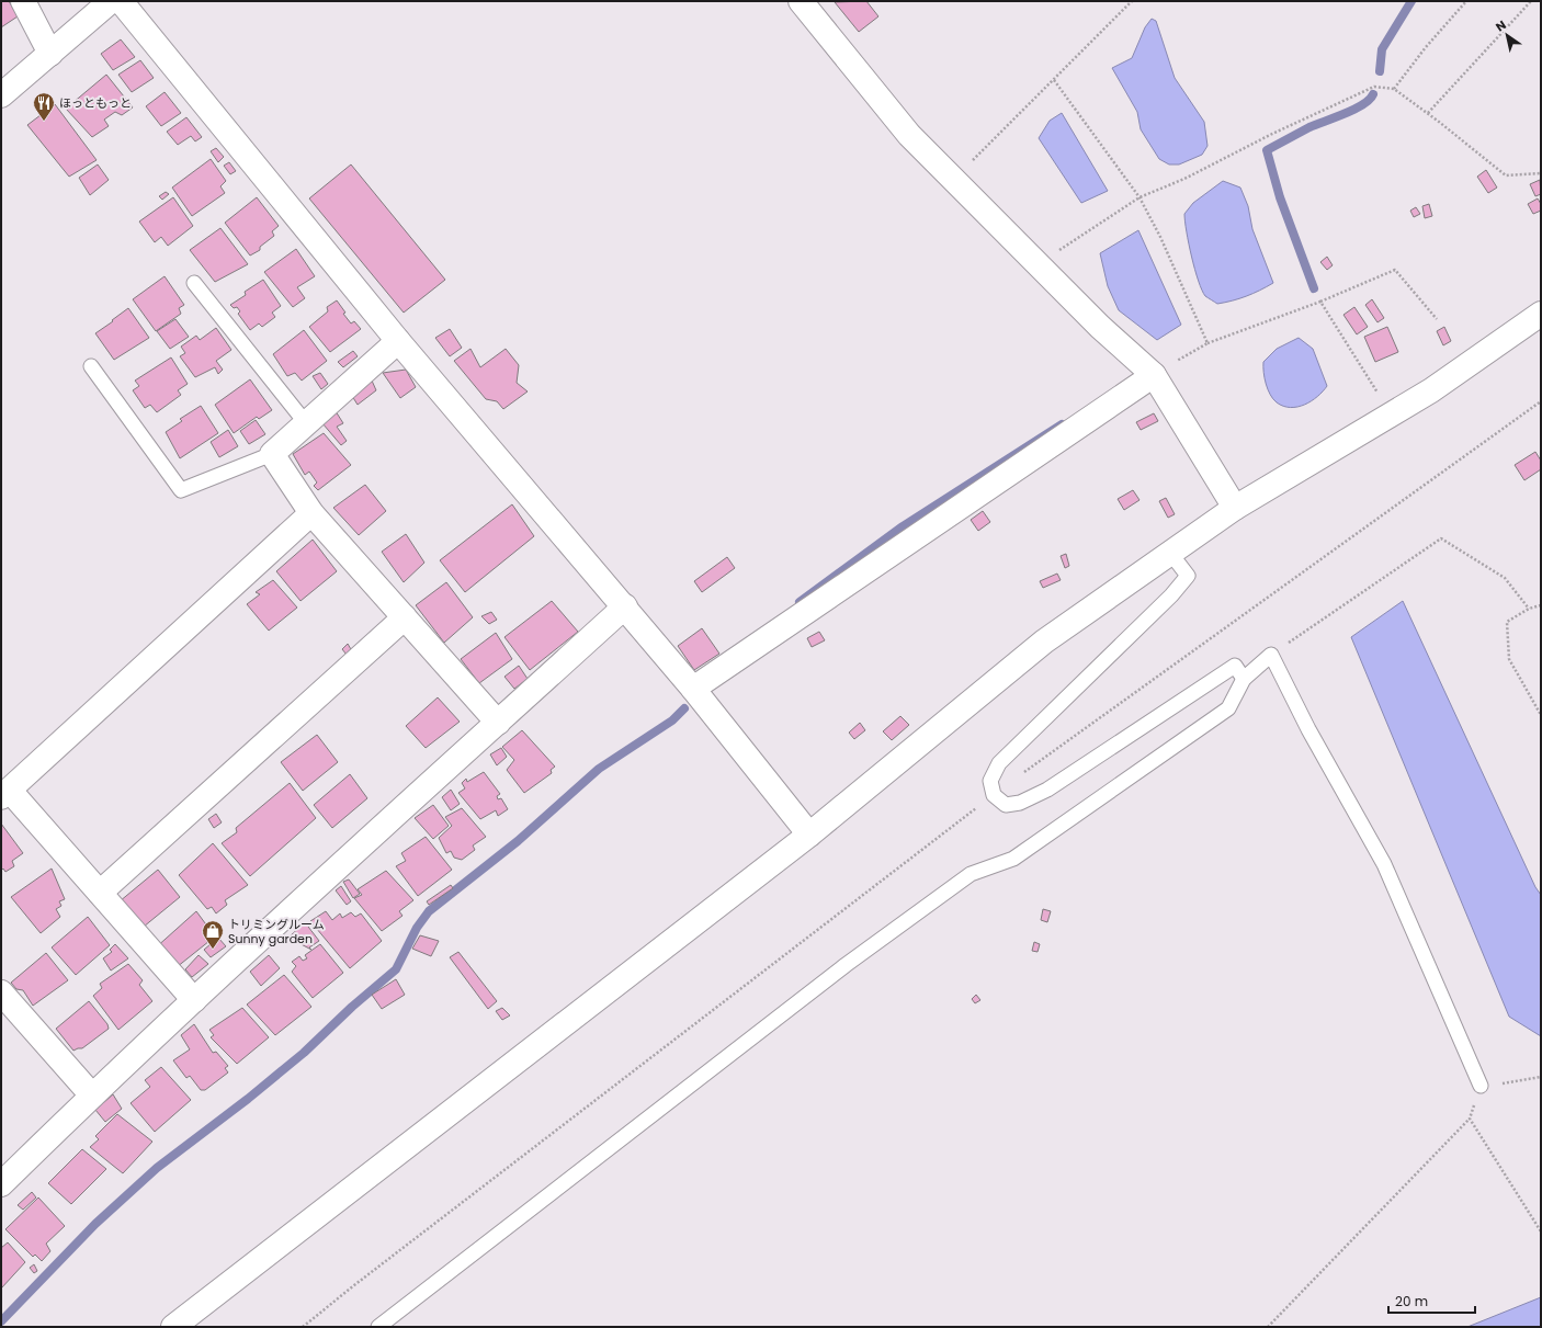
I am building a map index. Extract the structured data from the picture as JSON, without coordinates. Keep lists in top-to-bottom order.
{
  "places": {
    "restaurant": ["ほっともっと"],
    "shop": ["トリミングルーム Sunny garden"]
  },
  "scale_bar": "20 m",
  "north": "top left"
}
